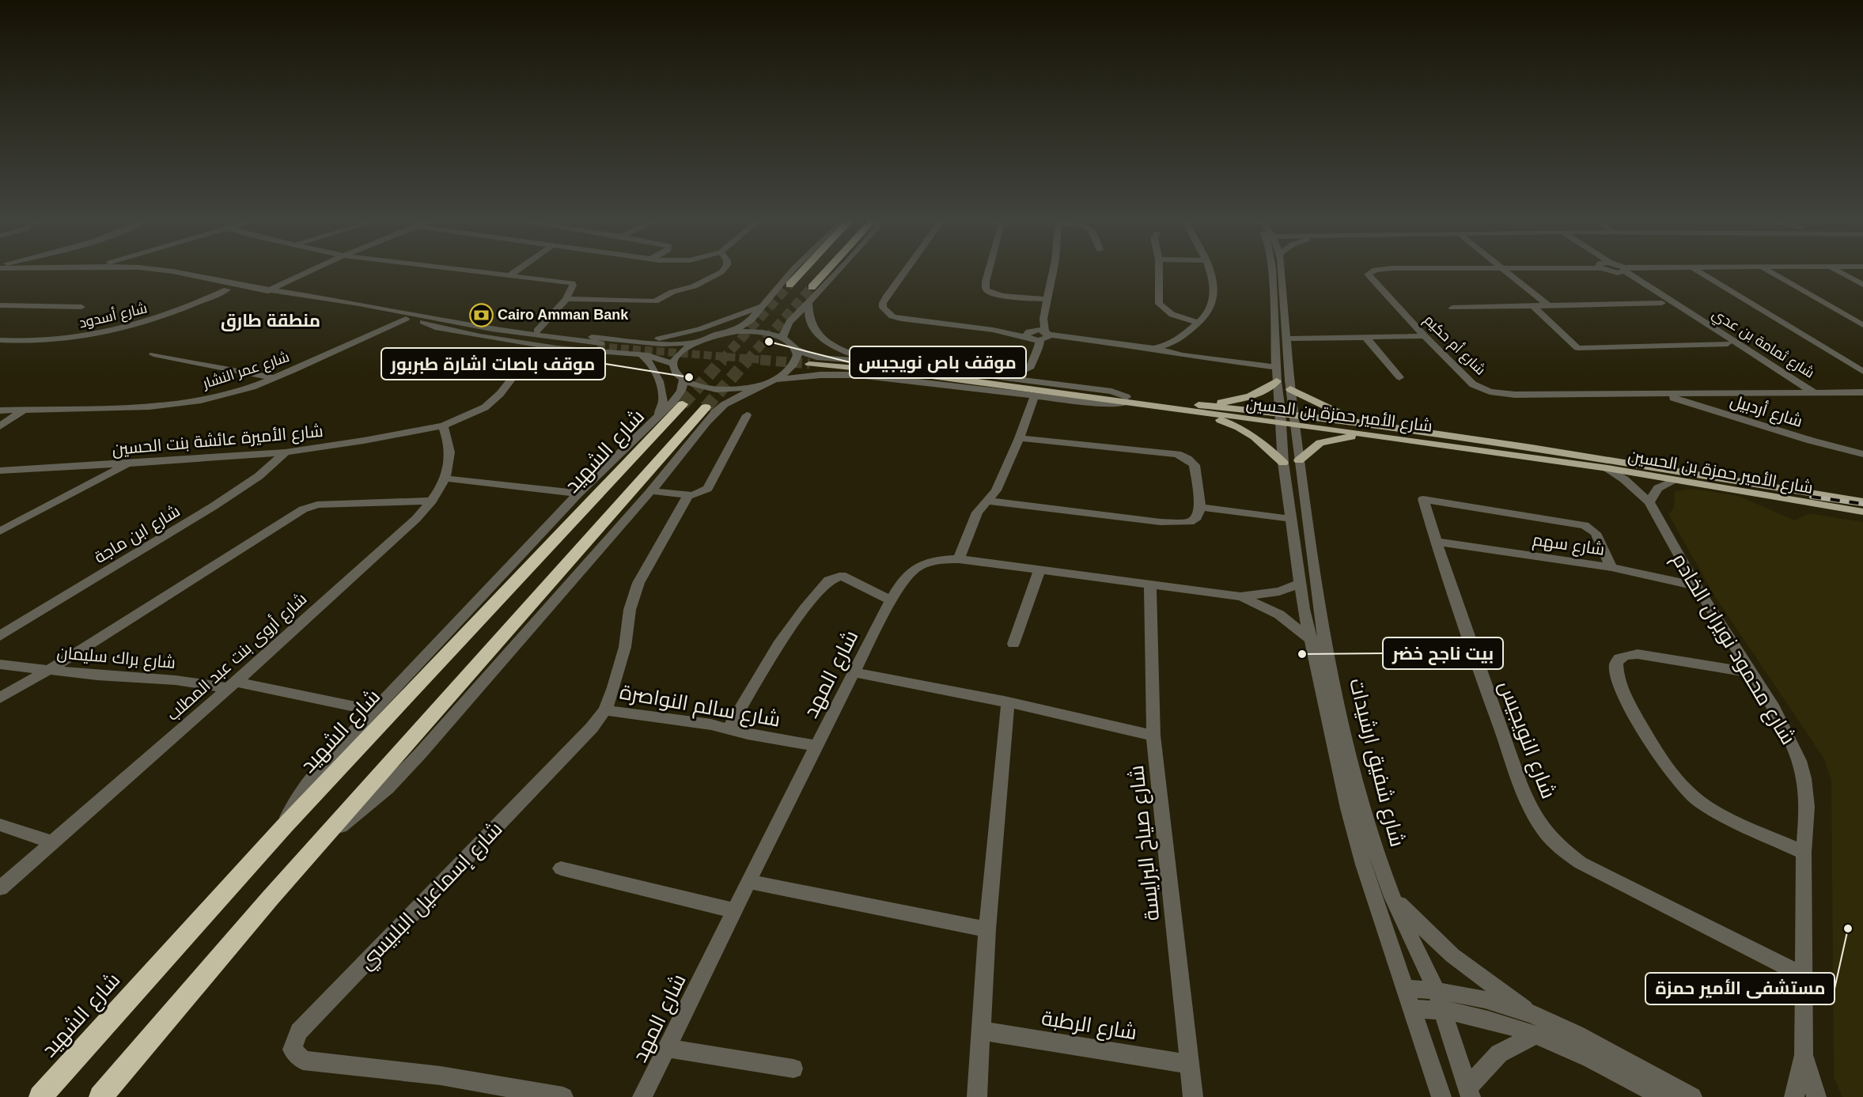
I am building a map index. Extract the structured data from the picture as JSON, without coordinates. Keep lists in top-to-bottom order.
{
  "streets": {
    "highway": ["شارع الشهيد"],
    "main road": ["شارع الأمير حمزة بن الحسين"],
    "street": [
      "شارع أسدود",
      "شارع ثمامة بن عدي",
      "شارع أم حكيم",
      "شارع عمر النشار",
      "شارع أردبيل",
      "شارع الأميرة عائشة بنت الحسين",
      "شارع ابن ماجة",
      "شارع سهم",
      "شارع محمود نويران الخادم",
      "شارع أروى بنت عبد المطلب",
      "شارع براك سليمان",
      "شارع المهد",
      "شارع سالم النواصرة",
      "شارع النويجيس",
      "شارع شفيق ارشيدات",
      "شارع صياح البرايسة",
      "شارع إسماعيل البلبيسي",
      "شارع الرطبة"
    ]
  },
  "crossings": [
    ["شارع ثمامة بن عدي", "شارع أم حكيم"],
    ["شارع أم حكيم", "شارع أردبيل"],
    ["شارع الأمير حمزة بن الحسين", "شارع محمود نويران الخادم"],
    ["شارع الأمير حمزة بن الحسين", "شارع شفيق ارشيدات"],
    ["شارع الأميرة عائشة بنت الحسين", "شارع ابن ماجة"],
    ["شارع الأميرة عائشة بنت الحسين", "شارع أروى بنت عبد المطلب"],
    ["شارع سهم", "شارع محمود نويران الخادم"],
    ["شارع سهم", "شارع النويجيس"],
    ["شارع محمود نويران الخادم", "شارع النويجيس"],
    ["شارع أروى بنت عبد المطلب", "شارع براك سليمان"],
    ["شارع المهد", "شارع سالم النواصرة"],
    ["شارع المهد", "شارع شفيق ارشيدات"],
    ["شارع المهد", "شارع صياح البرايسة"],
    ["شارع سالم النواصرة", "شارع إسماعيل البلبيسي"],
    ["شارع صياح البرايسة", "شارع الرطبة"]
  ],
  "districts": ["منطقة طارق"],
  "places": {
    "bank": ["Cairo Amman Bank"],
    "other": [
      "موقف باص نويجيس",
      "موقف باصات اشارة طبربور",
      "بيت ناجح خضر",
      "مستشفى الأمير حمزة"
    ]
  }
}
